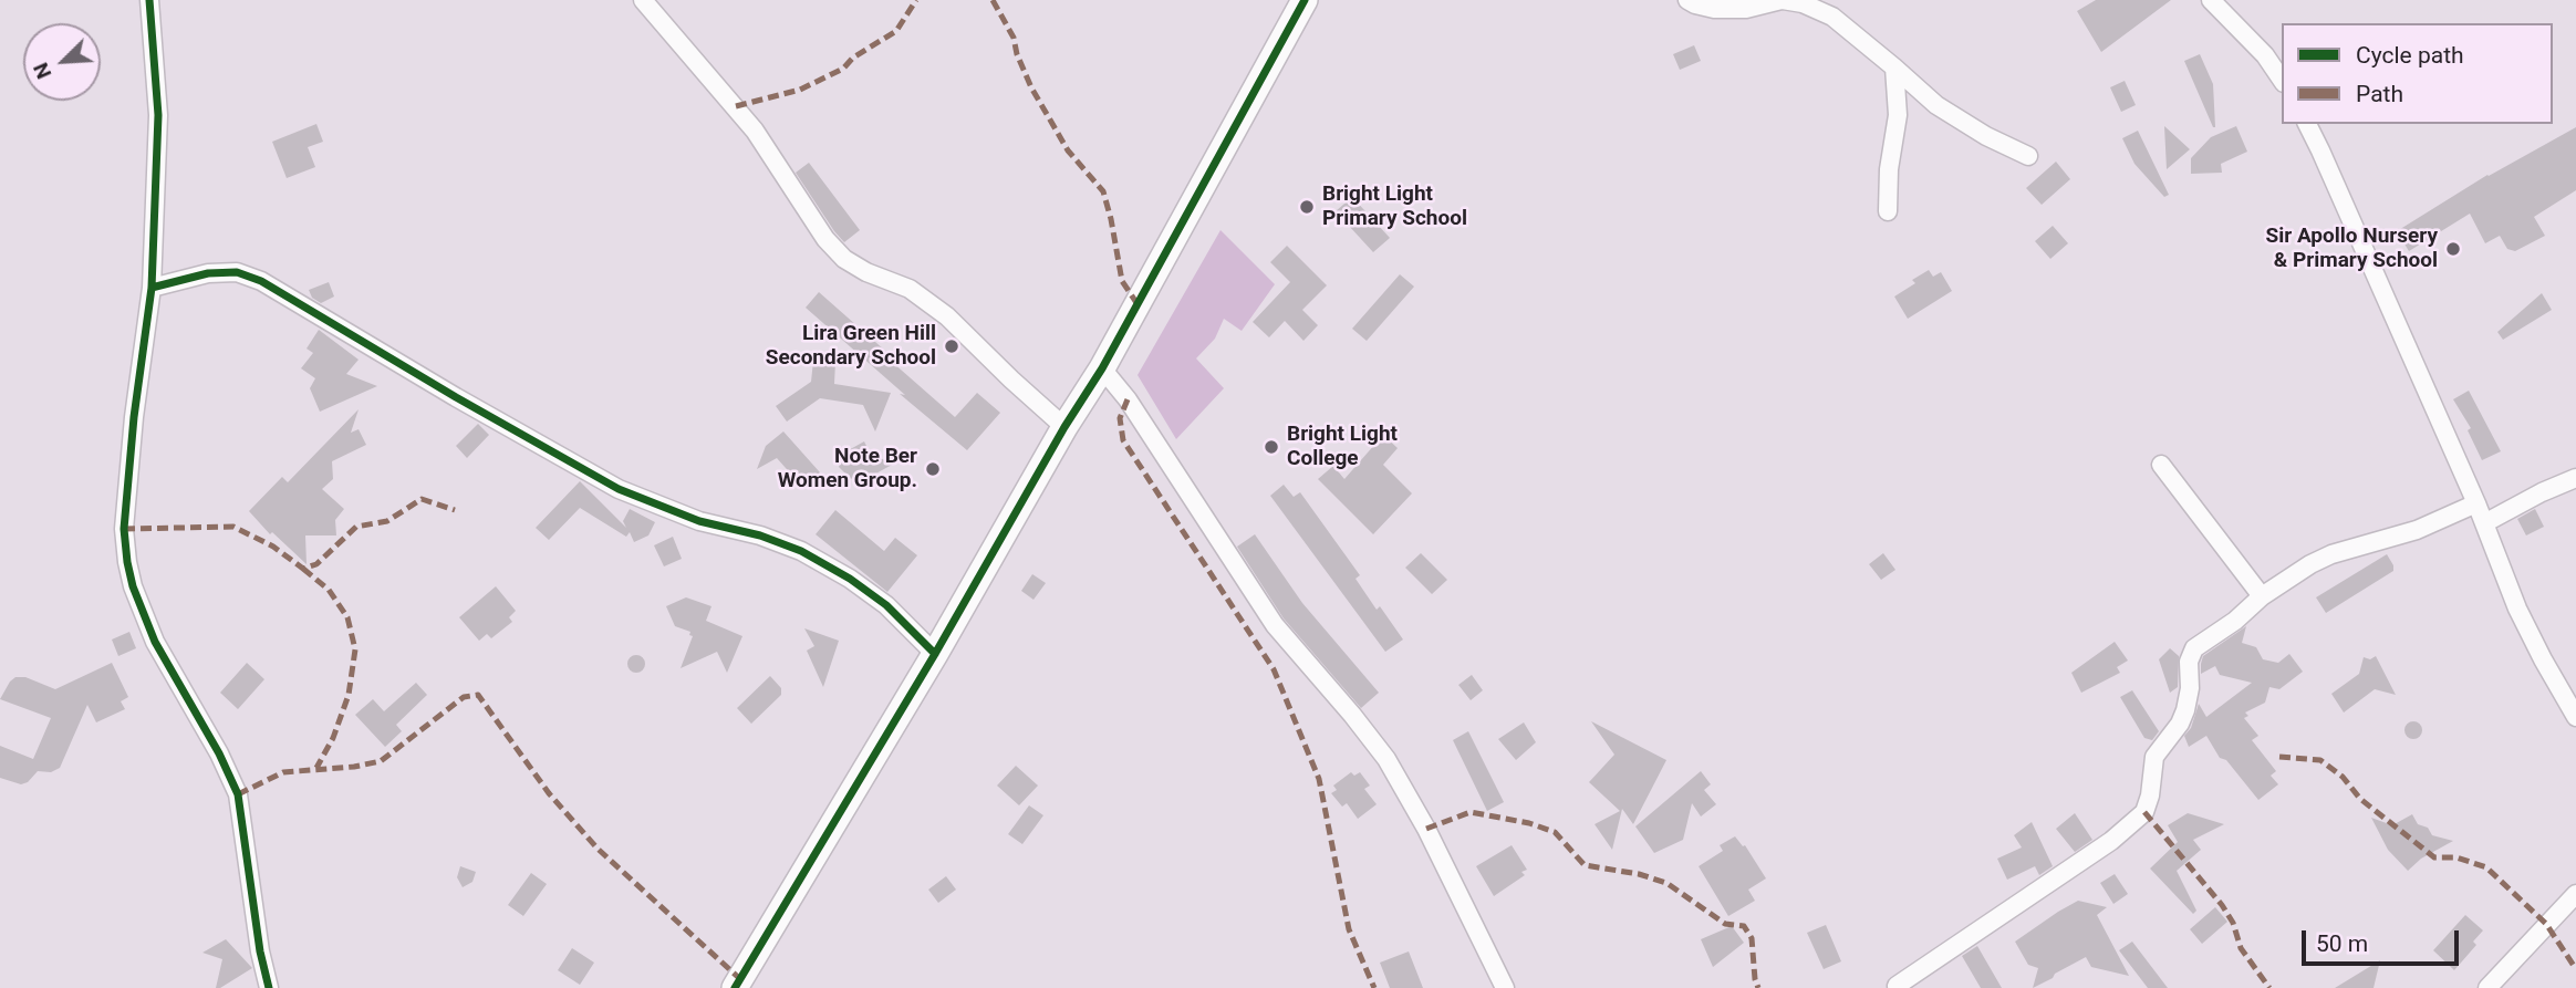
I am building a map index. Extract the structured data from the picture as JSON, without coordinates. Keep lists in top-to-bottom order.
{
  "places": [
    "Bright Light Primary School",
    "Sir Apollo Nursery & Primary School",
    "Lira Green Hill Secondary School",
    "Bright Light College",
    "Note Ber Women Group."
  ],
  "legend": ["Cycle path", "Path"],
  "scale_bar": "50 m",
  "north": "bottom left"
}
